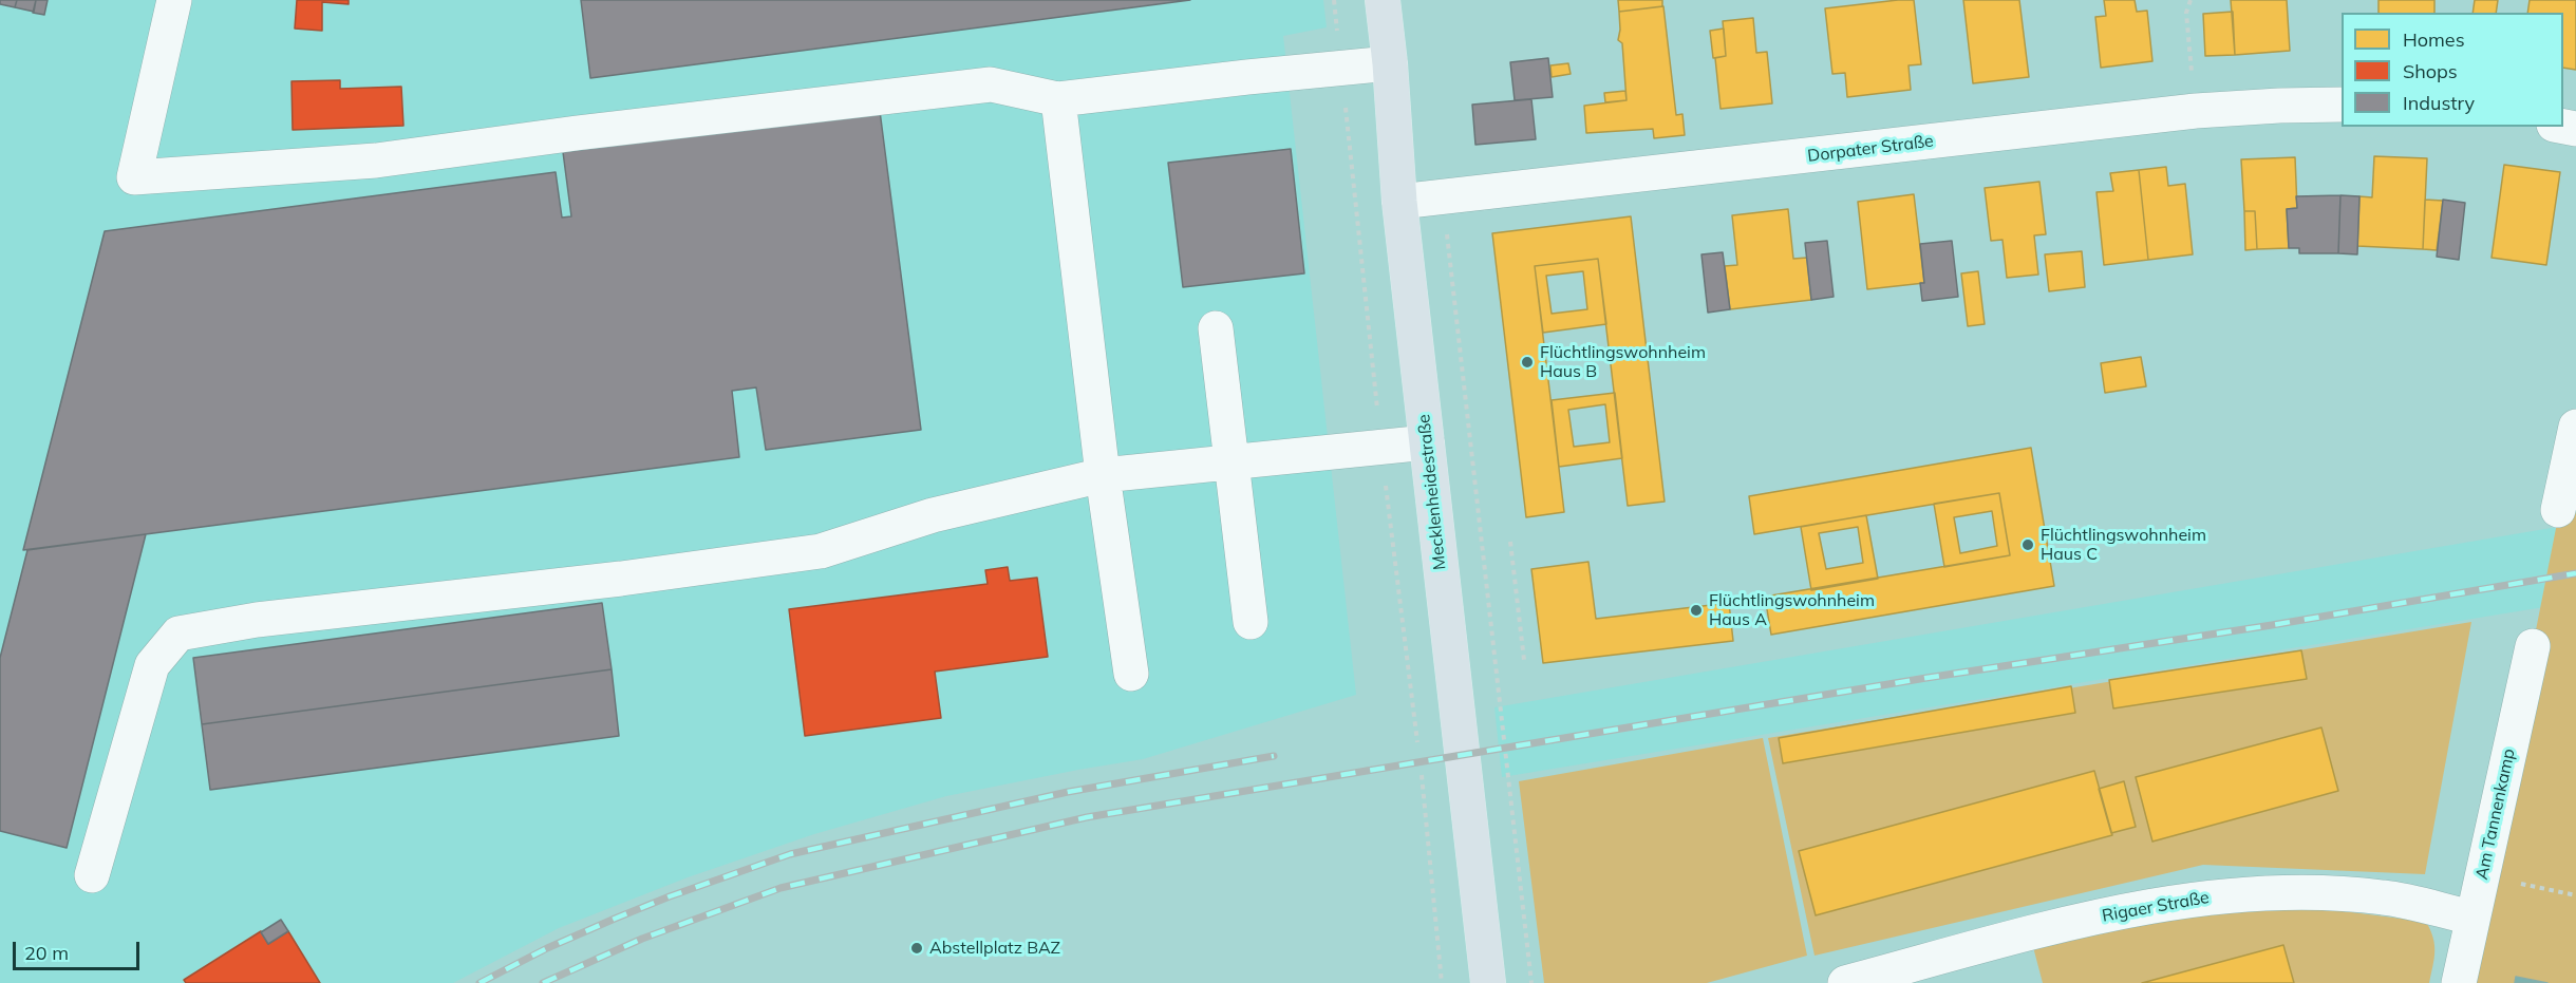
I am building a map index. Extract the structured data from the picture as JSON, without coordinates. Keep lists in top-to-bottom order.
{
  "streets": {
    "main road": ["Mecklenheidestraße"],
    "street": ["Dorpater Straße", "Am Tannenkamp", "Rigaer Straße"]
  },
  "crossings": [
    ["Dorpater Straße", "Mecklenheidestraße"],
    ["Am Tannenkamp", "Rigaer Straße"]
  ],
  "places": [
    "Flüchtlingswohnheim Haus B",
    "Flüchtlingswohnheim Haus C",
    "Flüchtlingswohnheim Haus A",
    "Abstellplatz BAZ"
  ],
  "legend": ["Homes", "Shops", "Industry"],
  "scale_bar": "20 m"
}
